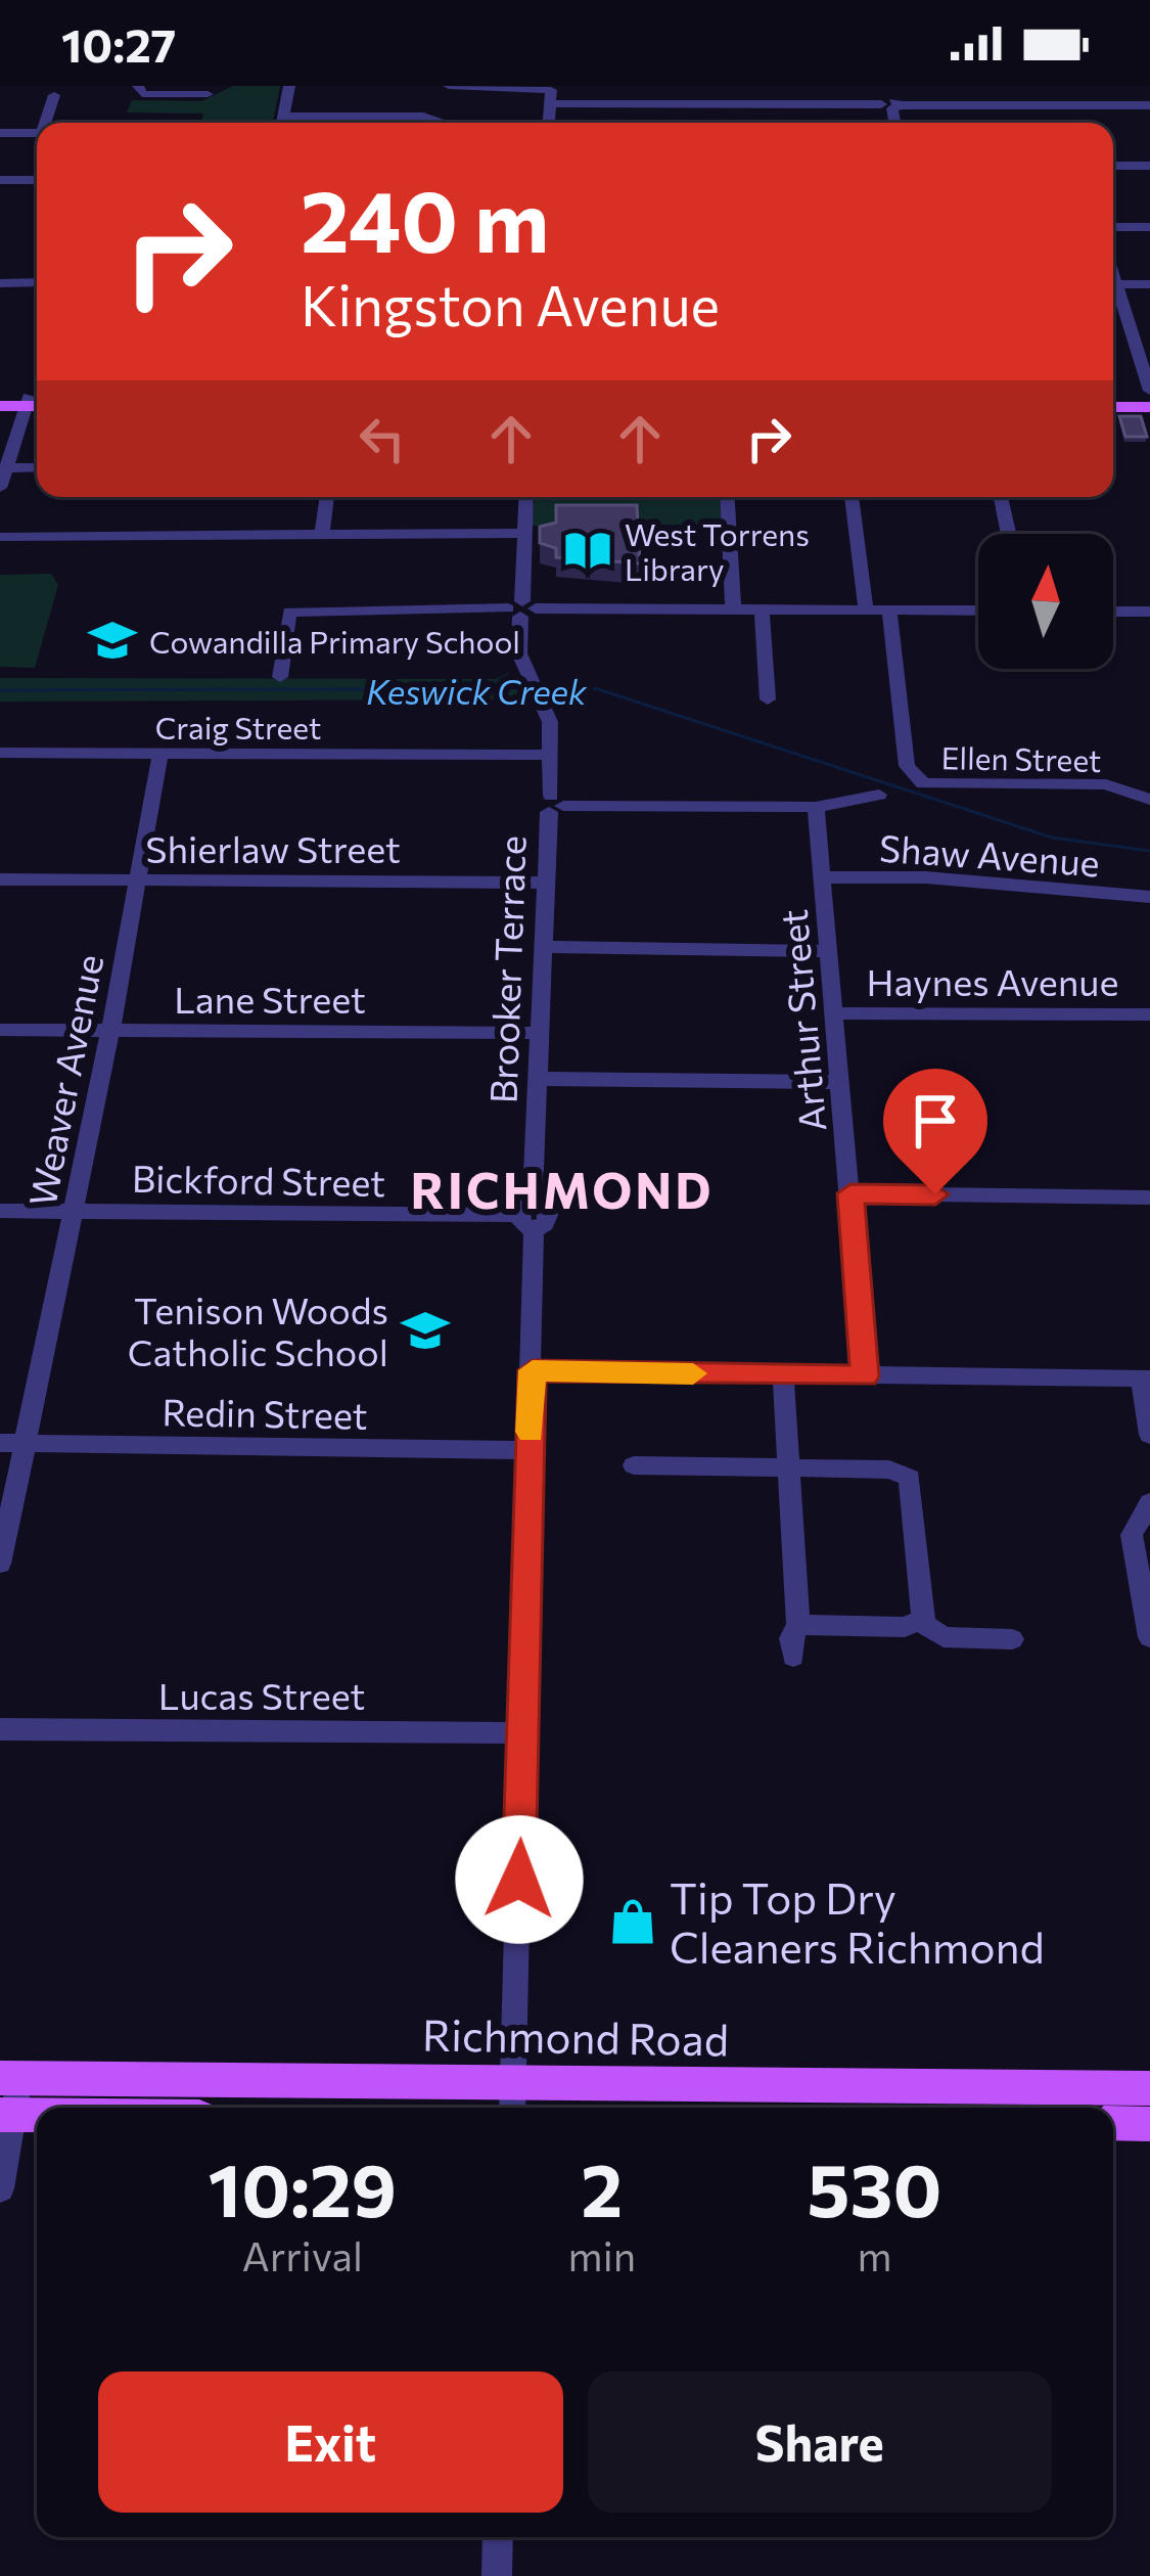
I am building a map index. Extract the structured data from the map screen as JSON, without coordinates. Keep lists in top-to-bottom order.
{
  "streets": {
    "main road": ["Richmond Road"],
    "street": [
      "Craig Street",
      "Ellen Street",
      "Shierlaw Street",
      "Shaw Avenue",
      "Brooker Terrace",
      "Haynes Avenue",
      "Lane Street",
      "Arthur Street",
      "Weaver Avenue",
      "Bickford Street",
      "Redin Street",
      "Lucas Street"
    ]
  },
  "crossings": [
    ["Craig Street", "Brooker Terrace"],
    ["Craig Street", "Weaver Avenue"],
    ["Shierlaw Street", "Brooker Terrace"],
    ["Shierlaw Street", "Weaver Avenue"],
    ["Shaw Avenue", "Arthur Street"],
    ["Brooker Terrace", "Lane Street"],
    ["Brooker Terrace", "Bickford Street"],
    ["Brooker Terrace", "Redin Street"],
    ["Brooker Terrace", "Lucas Street"],
    ["Brooker Terrace", "Richmond Road"],
    ["Haynes Avenue", "Arthur Street"],
    ["Lane Street", "Weaver Avenue"],
    ["Weaver Avenue", "Bickford Street"],
    ["Weaver Avenue", "Redin Street"]
  ],
  "districts": ["RICHMOND"],
  "water": ["Keswick Creek"],
  "places": {
    "library": ["West Torrens Library"],
    "school or university": ["Cowandilla Primary School", "Tenison Woods Catholic School"],
    "shop": ["Tip Top Dry Cleaners Richmond"]
  },
  "north": "top",
  "page": {
    "status": "10:27",
    "turn": ["240 m", "Kingston Avenue"],
    "eta": [
      "10:29",
      "Arrival",
      "2",
      "min",
      "530",
      "m"
    ],
    "buttons": ["Exit", "Share"]
  }
}
